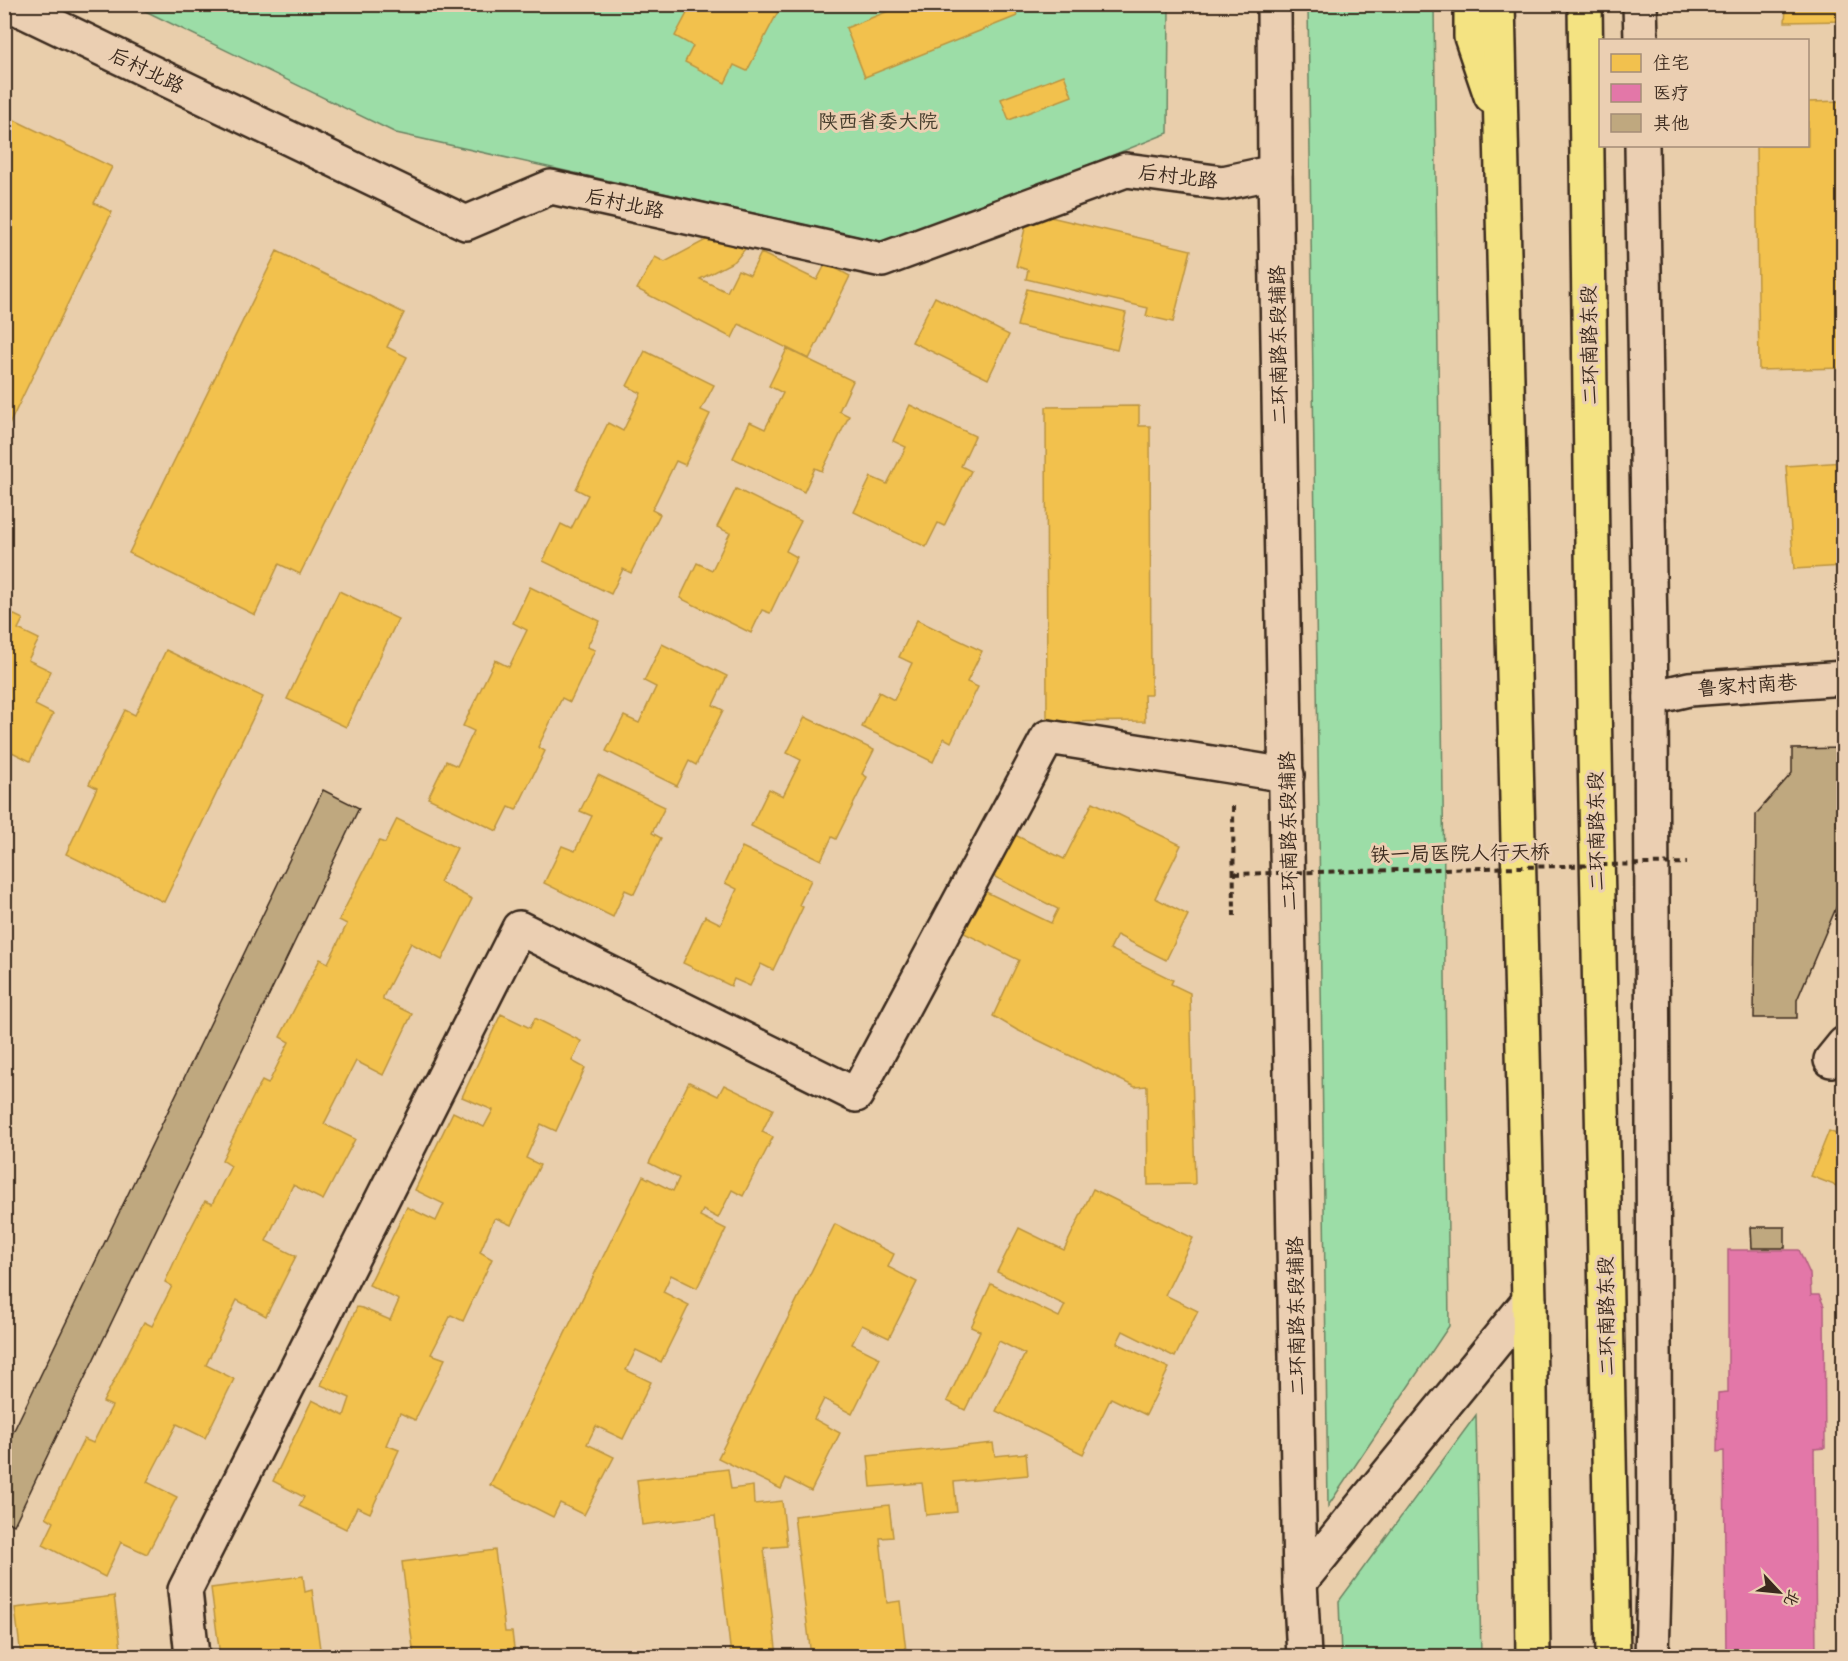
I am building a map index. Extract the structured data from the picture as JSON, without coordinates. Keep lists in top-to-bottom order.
{
  "streets": {
    "highway": ["二环南路东段"],
    "main road": ["后村北路", "二环南路东段辅路", "鲁家村南巷"],
    "path": ["铁一局医院人行天桥"]
  },
  "crossings": [
    ["后村北路", "二环南路东段辅路"]
  ],
  "parks": ["陕西省委大院"],
  "legend": ["住宅", "医疗", "其他"],
  "north": "bottom right"
}
